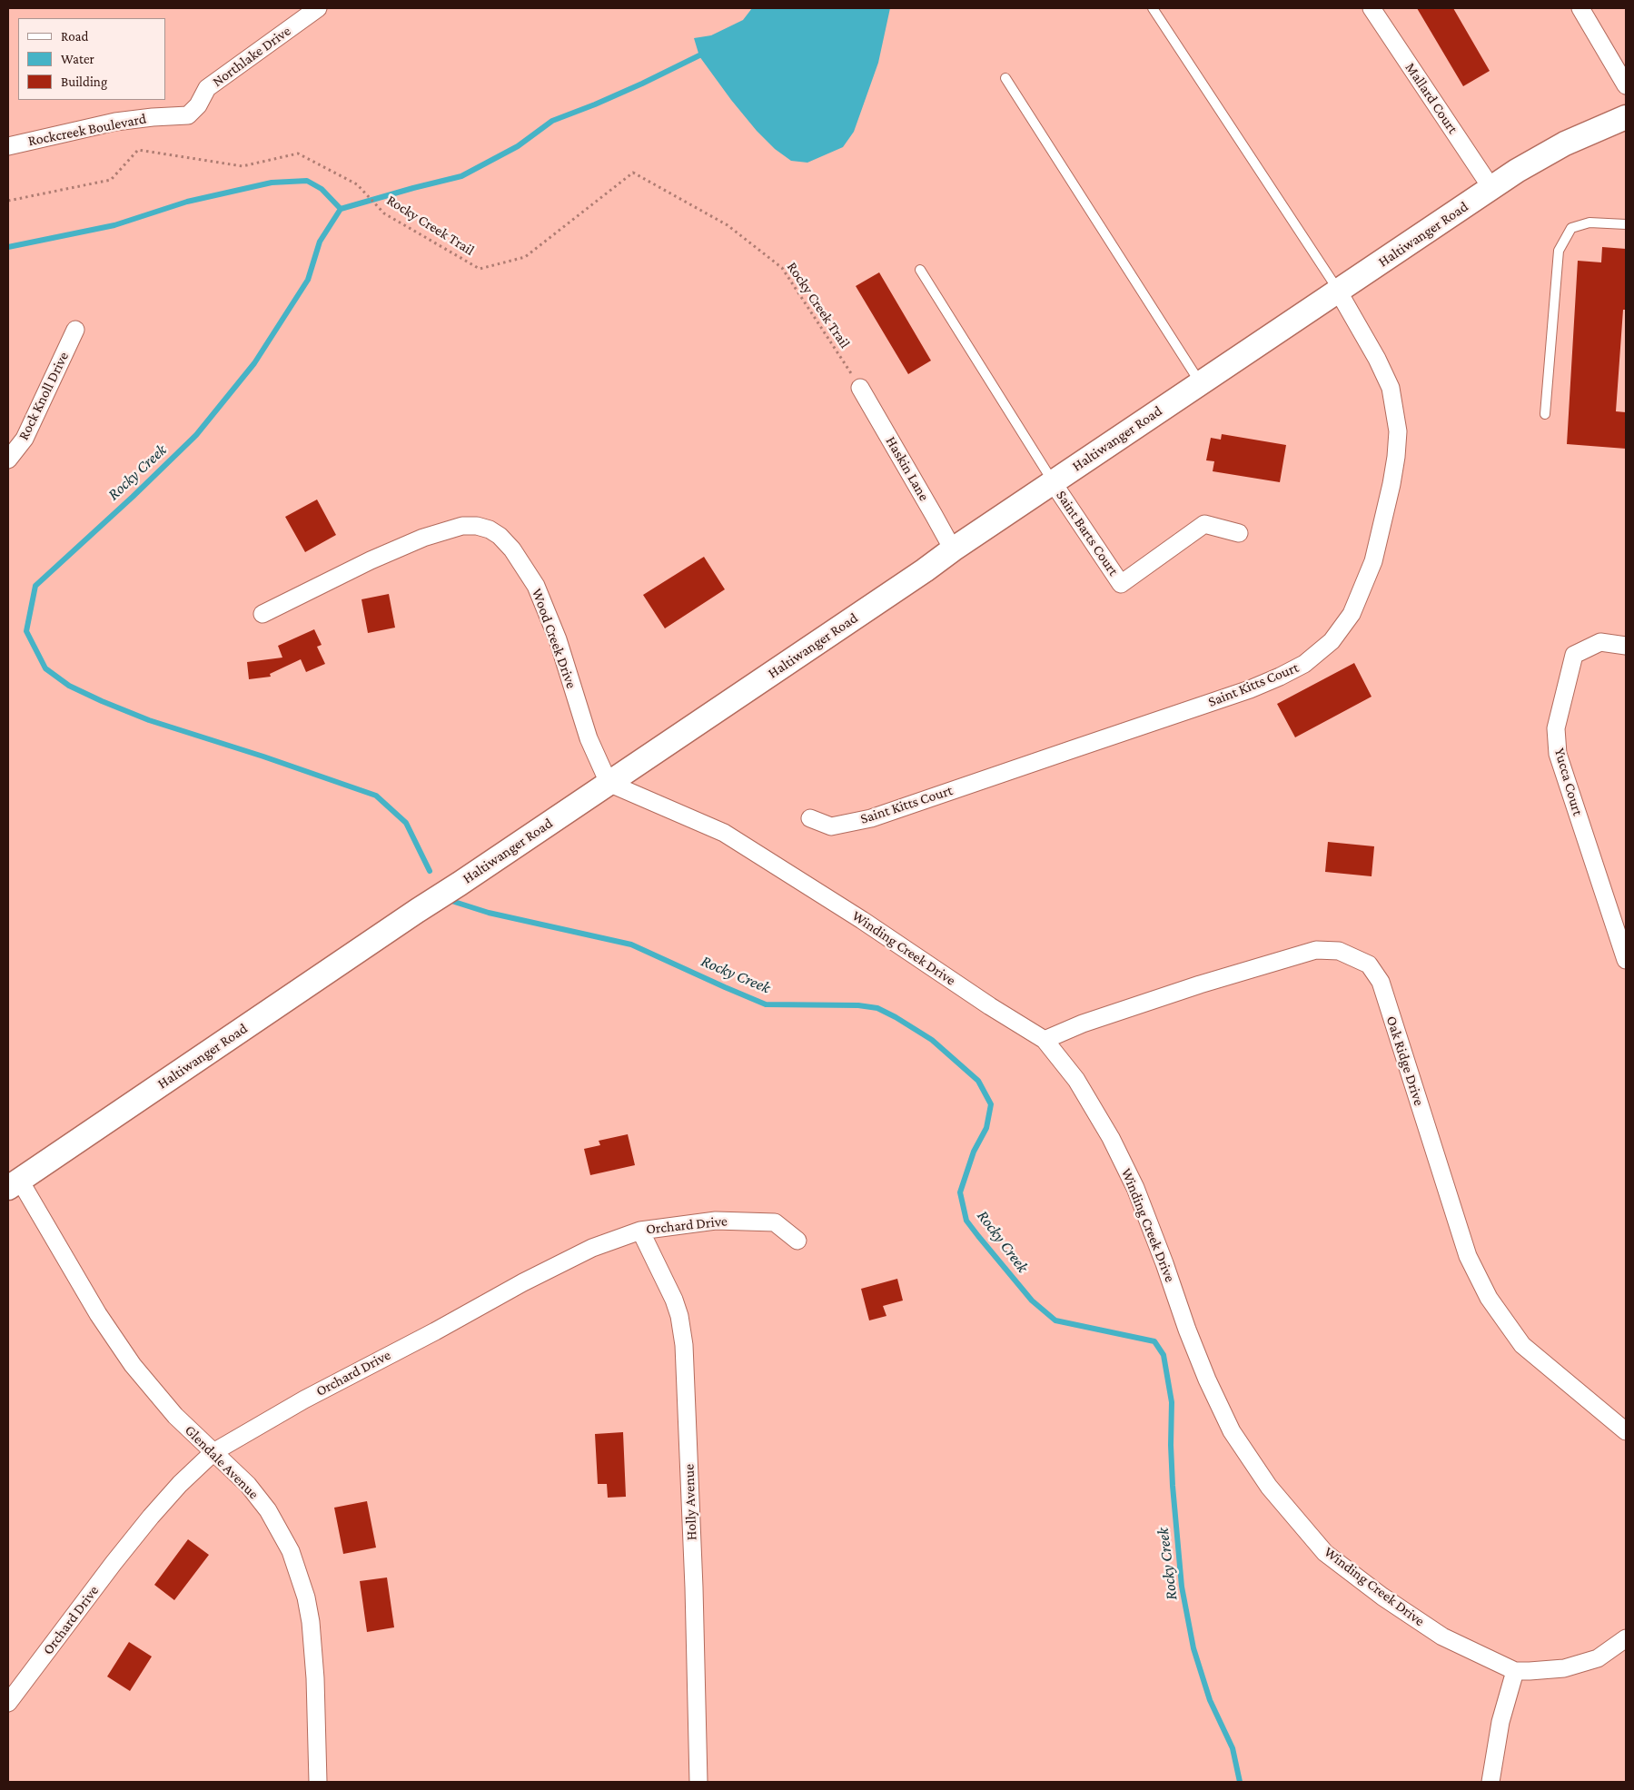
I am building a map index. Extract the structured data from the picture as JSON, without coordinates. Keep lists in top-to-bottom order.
{
  "streets": {
    "street": [
      "Northlake Drive",
      "Mallard Court",
      "Rockcreek Boulevard",
      "Haltiwanger Road",
      "Rock Knoll Drive",
      "Haskin Lane",
      "Saint Barts Court",
      "Wood Creek Drive",
      "Saint Kitts Court",
      "Yucca Court",
      "Winding Creek Drive",
      "Oak Ridge Drive",
      "Orchard Drive",
      "Glendale Avenue",
      "Holly Avenue"
    ],
    "path": ["Rocky Creek Trail"]
  },
  "crossings": [
    ["Northlake Drive", "Rockcreek Boulevard"],
    ["Mallard Court", "Haltiwanger Road"],
    ["Rocky Creek Trail", "Haskin Lane"],
    ["Haltiwanger Road", "Haskin Lane"],
    ["Haltiwanger Road", "Saint Barts Court"],
    ["Haltiwanger Road", "Wood Creek Drive"],
    ["Haltiwanger Road", "Saint Kitts Court"],
    ["Haltiwanger Road", "Winding Creek Drive"],
    ["Haltiwanger Road", "Glendale Avenue"],
    ["Wood Creek Drive", "Winding Creek Drive"],
    ["Winding Creek Drive", "Oak Ridge Drive"],
    ["Orchard Drive", "Glendale Avenue"],
    ["Orchard Drive", "Holly Avenue"]
  ],
  "water": ["Rocky Creek"],
  "legend": ["Road", "Water", "Building"]
}
